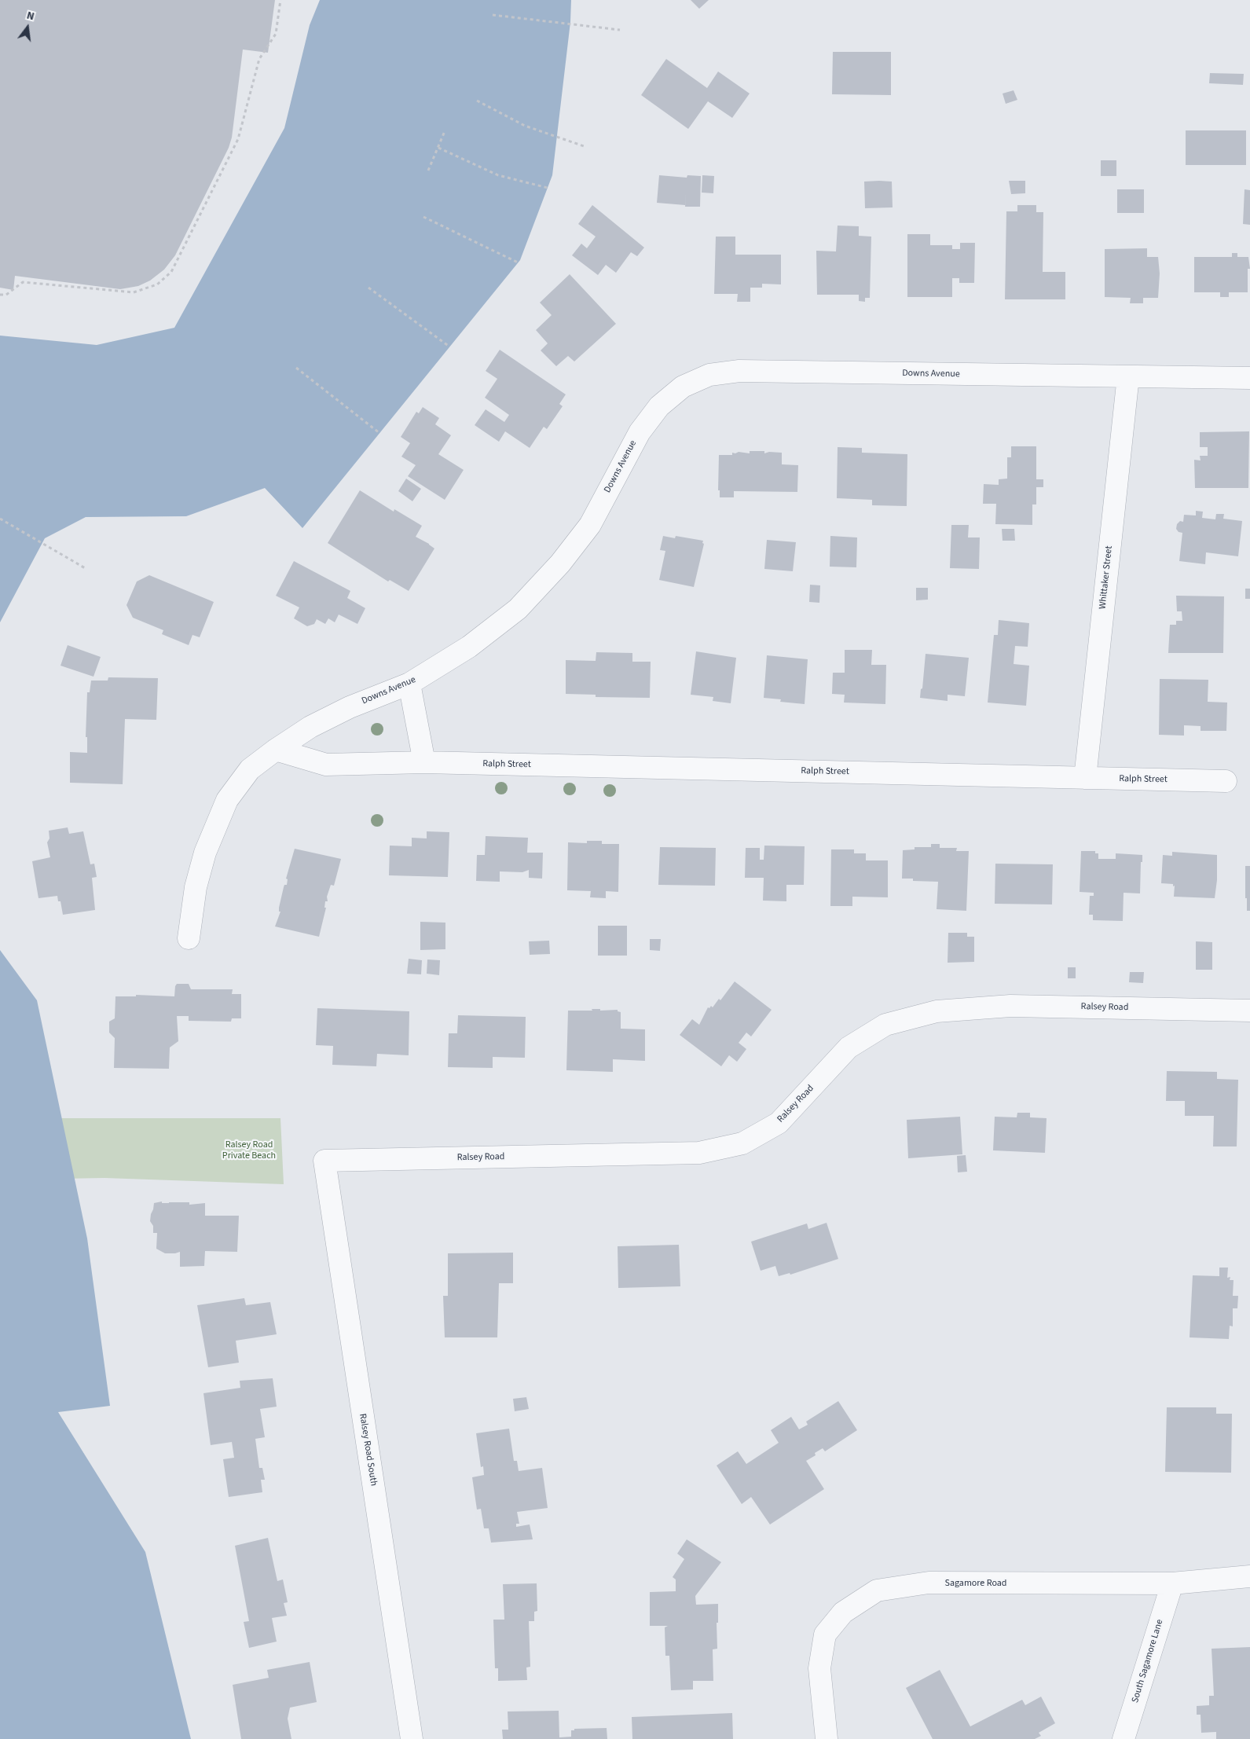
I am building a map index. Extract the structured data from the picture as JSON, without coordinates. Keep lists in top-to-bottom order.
{
  "streets": {
    "street": [
      "Downs Avenue",
      "Whittaker Street",
      "Ralph Street",
      "Ralsey Road",
      "Ralsey Road South",
      "Sagamore Road",
      "South Sagamore Lane"
    ]
  },
  "crossings": [
    ["Downs Avenue", "Whittaker Street"],
    ["Downs Avenue", "Ralph Street"],
    ["Whittaker Street", "Ralph Street"],
    ["Ralsey Road", "Ralsey Road South"],
    ["Sagamore Road", "South Sagamore Lane"]
  ],
  "parks": ["Ralsey Road Private Beach"],
  "north": "top"
}
